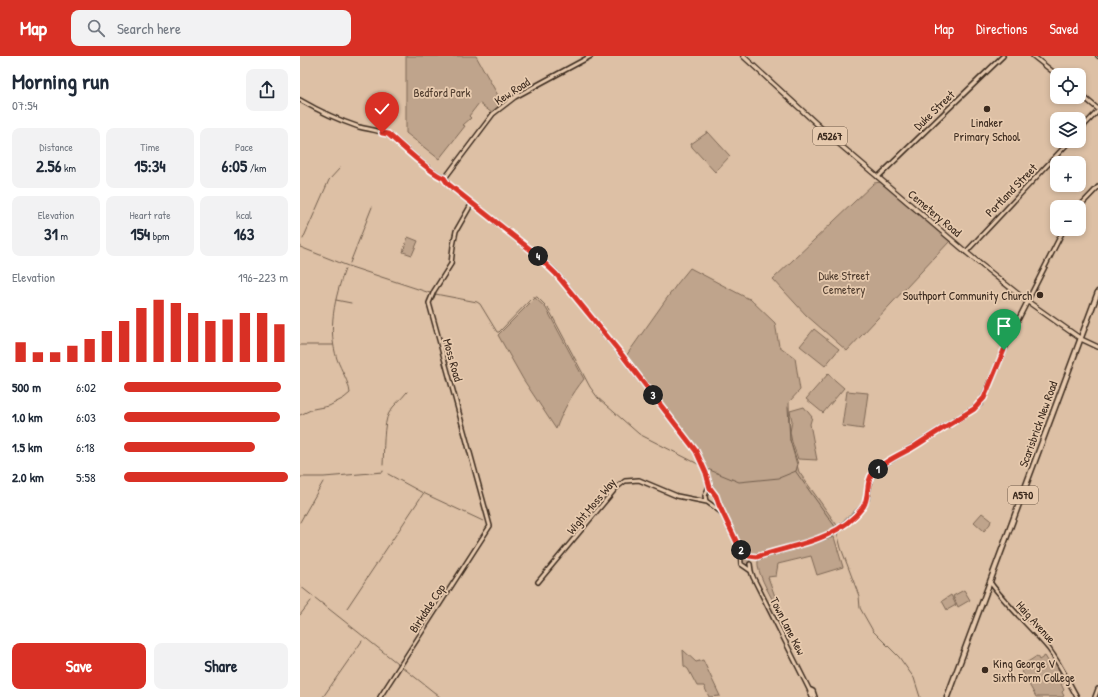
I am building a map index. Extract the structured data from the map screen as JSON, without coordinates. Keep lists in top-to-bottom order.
{
  "streets": {
    "highway": ["Scarisbrick New Road", "A570"],
    "main road": ["A5267", "Cemetery Road"],
    "street": [
      "Kew Road",
      "Duke Street",
      "Portland Street",
      "Moss Road",
      "Wight Moss Way",
      "Birkdale Cop",
      "Haig Avenue",
      "Town Lane Kew"
    ]
  },
  "crossings": [
    ["Duke Street", "Cemetery Road"],
    ["A5267", "Cemetery Road"],
    ["A5267", "Scarisbrick New Road"],
    ["Portland Street", "Cemetery Road"],
    ["Cemetery Road", "Scarisbrick New Road"],
    ["Moss Road", "Birkdale Cop"],
    ["Scarisbrick New Road", "Haig Avenue"]
  ],
  "parks": ["Bedford Park", "Duke Street Cemetery"],
  "places": ["Linaker Primary School", "Southport Community Church", "King George V Sixth Form College"],
  "page": {
    "header": "Map",
    "search": "Search here",
    "nav": ["Map", "Directions", "Saved"],
    "heading": ["Morning run", "07:54"],
    "map_buttons": ["+", "−"],
    "stats": [
      ["Distance", "2.56 km"],
      ["Time", "15:34"],
      ["Pace", "6:05 /km"],
      ["Elevation", "31 m"],
      ["Heart rate", "154 bpm"],
      ["kcal", "163"]
    ],
    "pins": [
      "4",
      "3",
      "1",
      "2"
    ],
    "chart": ["Elevation", "196–223 m"],
    "list": [
      {
        "name": "500 m",
        "note": "6:02"
      },
      {
        "name": "1.0 km",
        "note": "6:03"
      },
      {
        "name": "1.5 km",
        "note": "6:18"
      },
      {
        "name": "2.0 km",
        "note": "5:58"
      }
    ],
    "buttons": ["Save", "Share"]
  }
}
